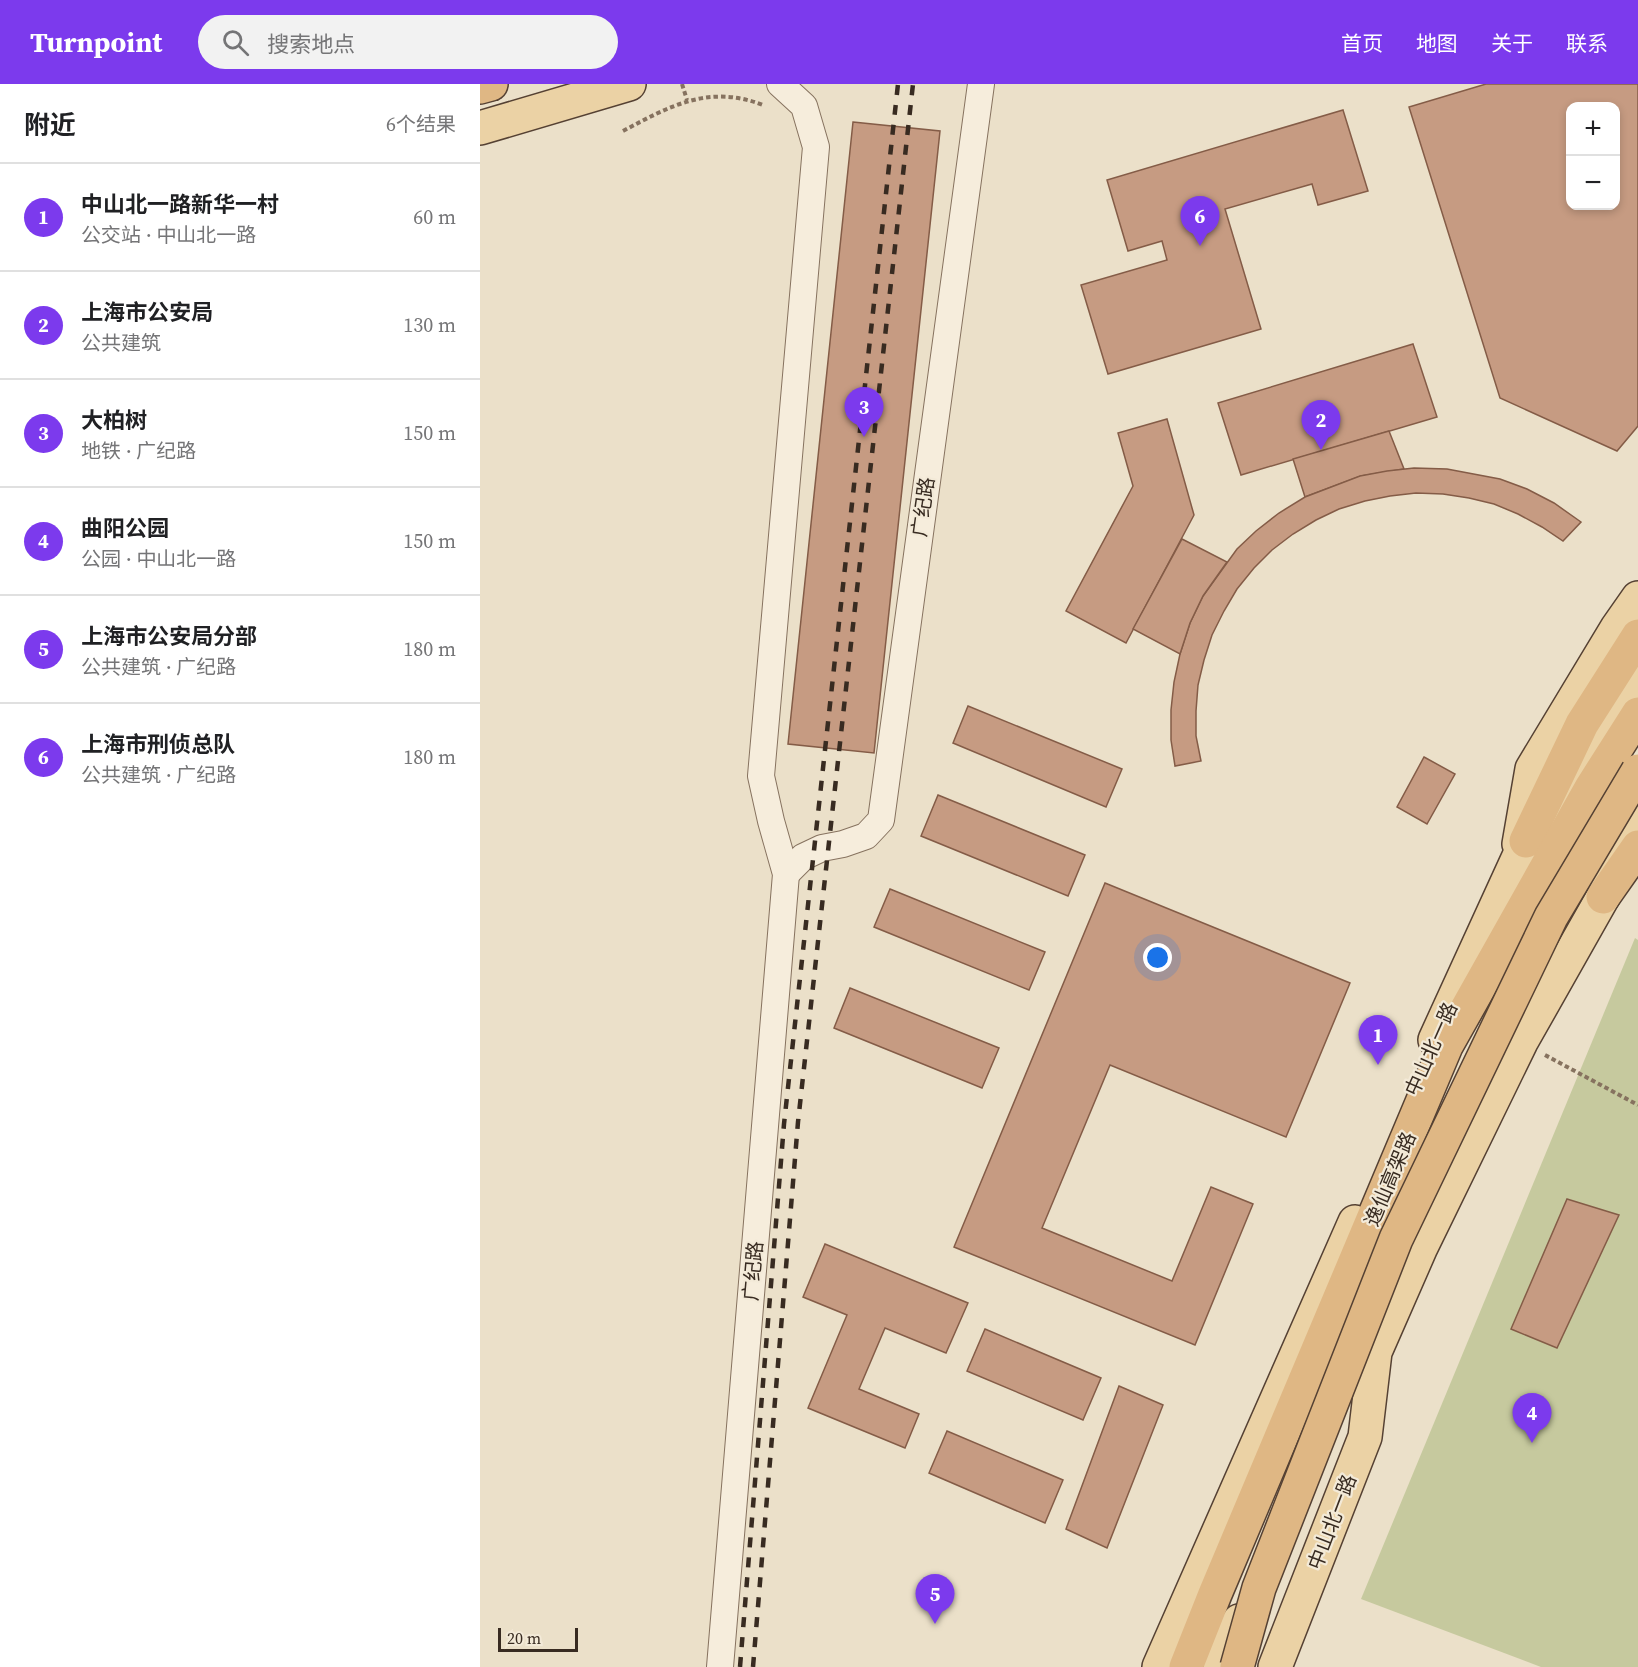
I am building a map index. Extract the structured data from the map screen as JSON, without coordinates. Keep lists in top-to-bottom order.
{
  "streets": {
    "highway": ["逸仙高架路"],
    "main road": ["中山北一路"],
    "street": ["广纪路"]
  },
  "crossings": [
    ["中山北一路", "逸仙高架路"]
  ],
  "scale_bar": "20 m",
  "page": {
    "header": "Turnpoint",
    "search": "搜索地点",
    "nav": [
      "首页",
      "地图",
      "关于",
      "联系"
    ],
    "heading": ["附近", "6个结果"],
    "map_buttons": ["+", "−"],
    "list": [
      {
        "mark": "1",
        "name": "中山北一路新华一村",
        "note": "公交站 · 中山北一路",
        "value": "60 m"
      },
      {
        "mark": "2",
        "name": "上海市公安局",
        "note": "公共建筑",
        "value": "130 m"
      },
      {
        "mark": "3",
        "name": "大柏树",
        "note": "地铁 · 广纪路",
        "value": "150 m"
      },
      {
        "mark": "4",
        "name": "曲阳公园",
        "note": "公园 · 中山北一路",
        "value": "150 m"
      },
      {
        "mark": "5",
        "name": "上海市公安局分部",
        "note": "公共建筑 · 广纪路",
        "value": "180 m"
      },
      {
        "mark": "6",
        "name": "上海市刑侦总队",
        "note": "公共建筑 · 广纪路",
        "value": "180 m"
      }
    ],
    "pins": [
      "6",
      "3",
      "2",
      "1",
      "4",
      "5"
    ],
    "scale": "20 m"
  }
}
